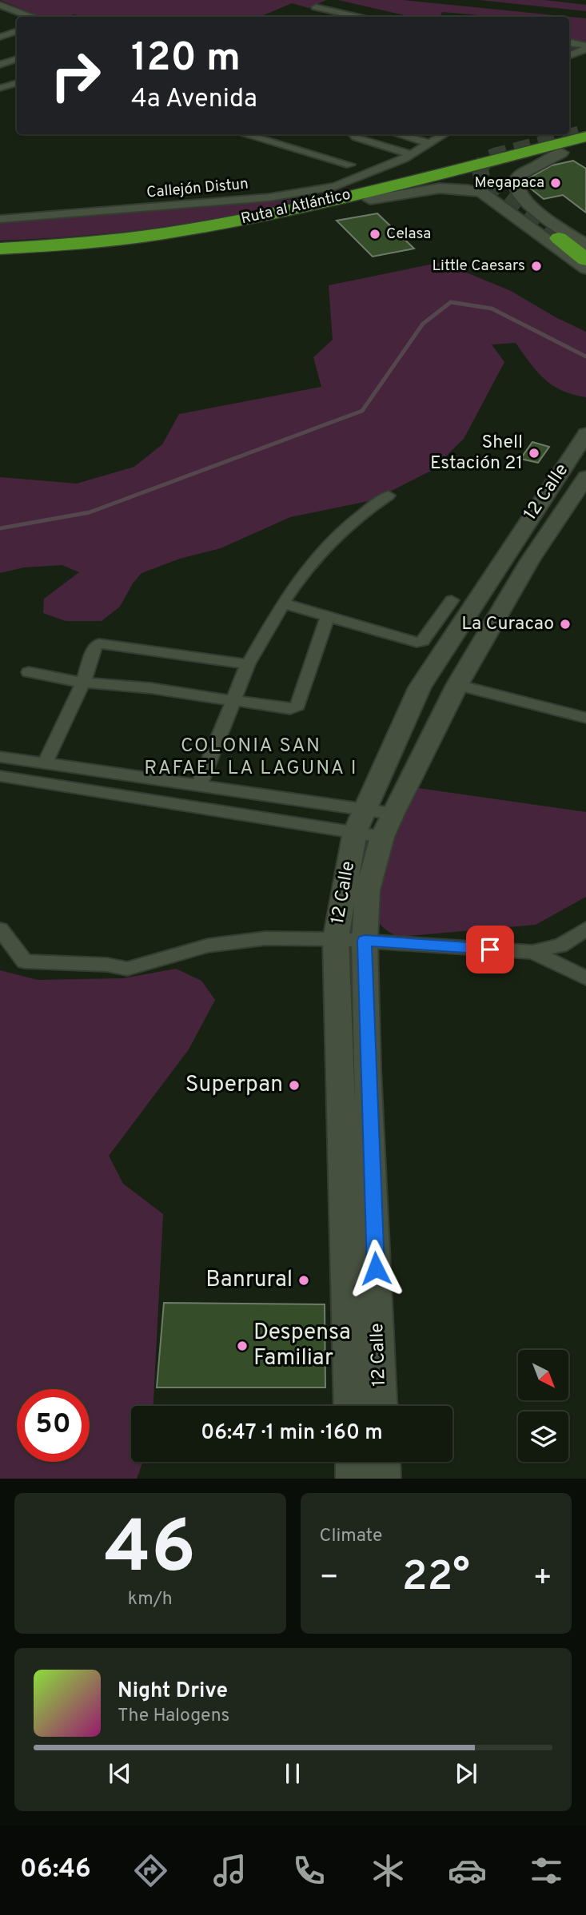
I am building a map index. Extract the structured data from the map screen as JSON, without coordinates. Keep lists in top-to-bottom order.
{
  "streets": {
    "highway": ["Ruta al Atlántico"],
    "main road": ["12 Calle"],
    "street": ["Callejón Distun"]
  },
  "districts": ["COLONIA SAN RAFAEL LA LAGUNA I"],
  "places": [
    "Megapaca",
    "Celasa",
    "Little Caesars",
    "Shell Estación 21",
    "La Curacao",
    "Superpan",
    "Banrural",
    "Despensa Familiar"
  ],
  "north": "bottom right",
  "page": {
    "turn": ["120 m", "4a Avenida"],
    "limit": "50",
    "trip": "06:47 · 1 min · 160 m",
    "tile": [
      ["46", "km/h"],
      "Climate"
    ],
    "heat": ["−", "22°", "+"],
    "song": ["Night Drive", "The Halogens"],
    "tabs": "06:46"
  }
}
